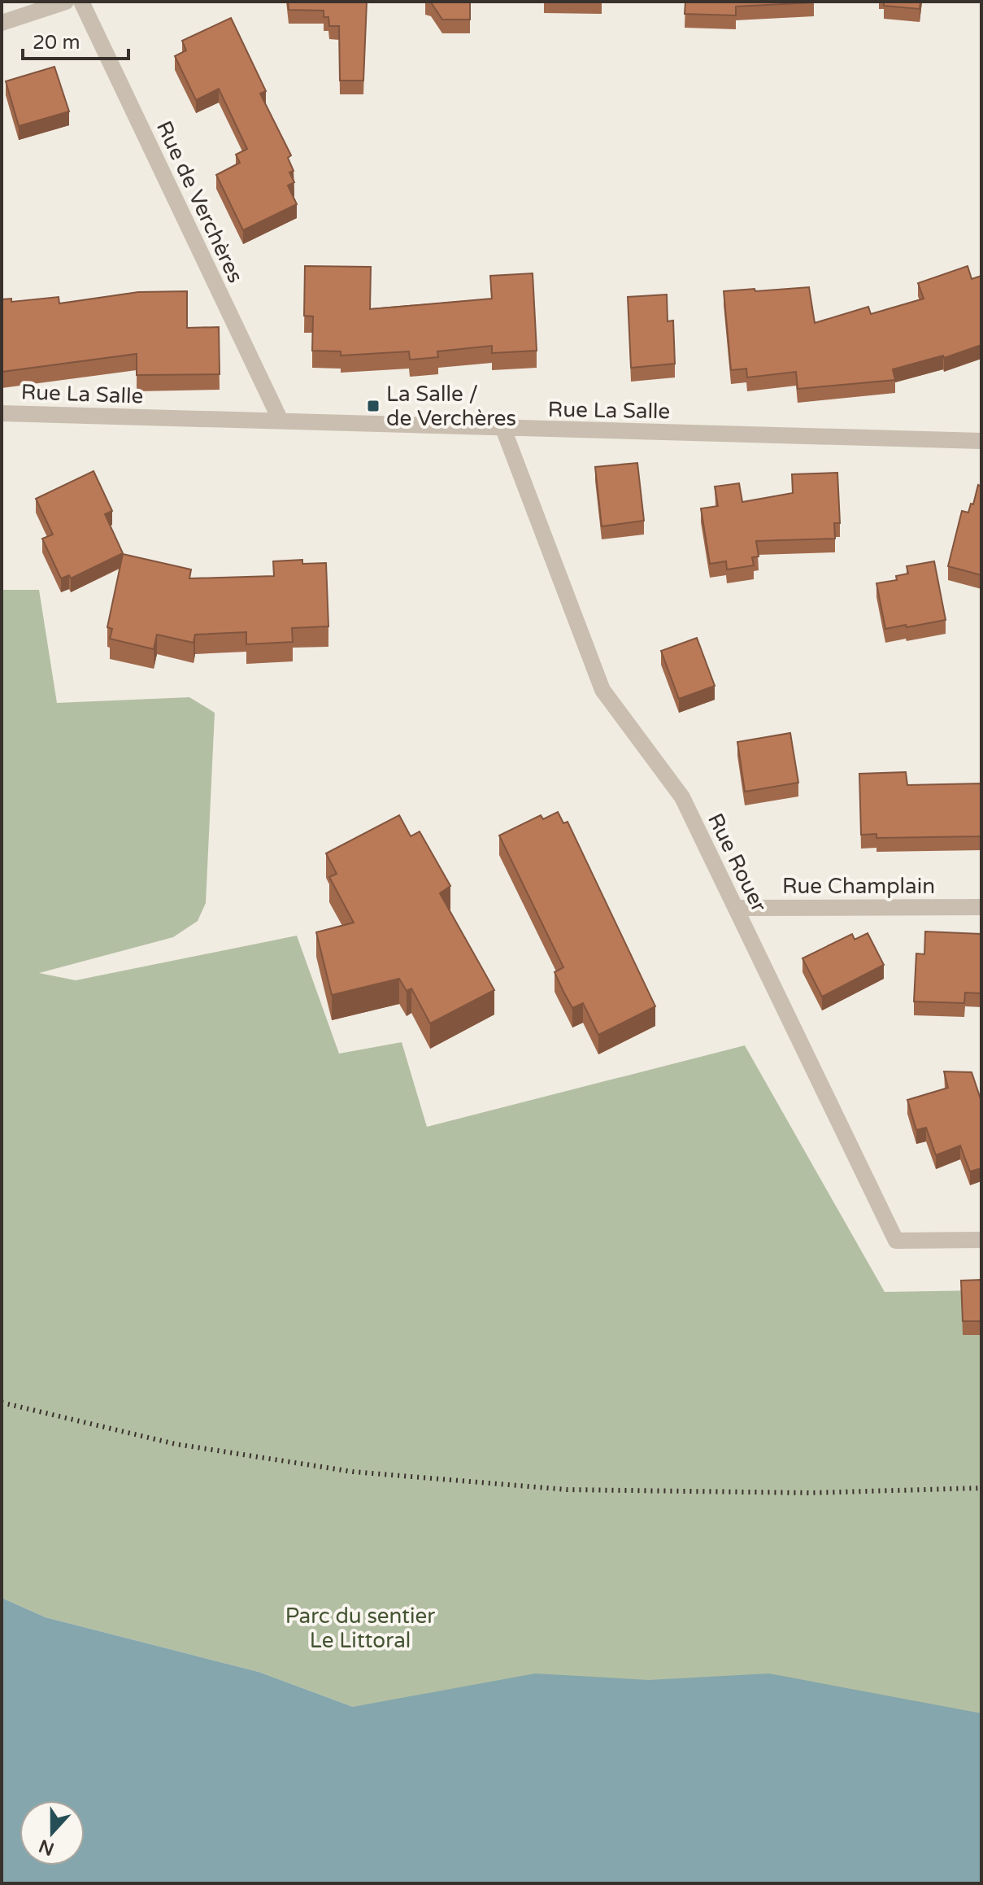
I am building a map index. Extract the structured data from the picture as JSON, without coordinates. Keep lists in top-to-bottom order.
{
  "streets": {
    "street": [
      "Rue de Verchères",
      "Rue La Salle",
      "Rue Rouer",
      "Rue Champlain"
    ]
  },
  "crossings": [
    ["Rue de Verchères", "Rue La Salle"],
    ["Rue La Salle", "Rue Rouer"],
    ["Rue Rouer", "Rue Champlain"]
  ],
  "parks": ["Parc du sentier Le Littoral"],
  "places": {
    "transit": ["La Salle / de Verchères"]
  },
  "scale_bar": "20 m",
  "north": "bottom"
}
